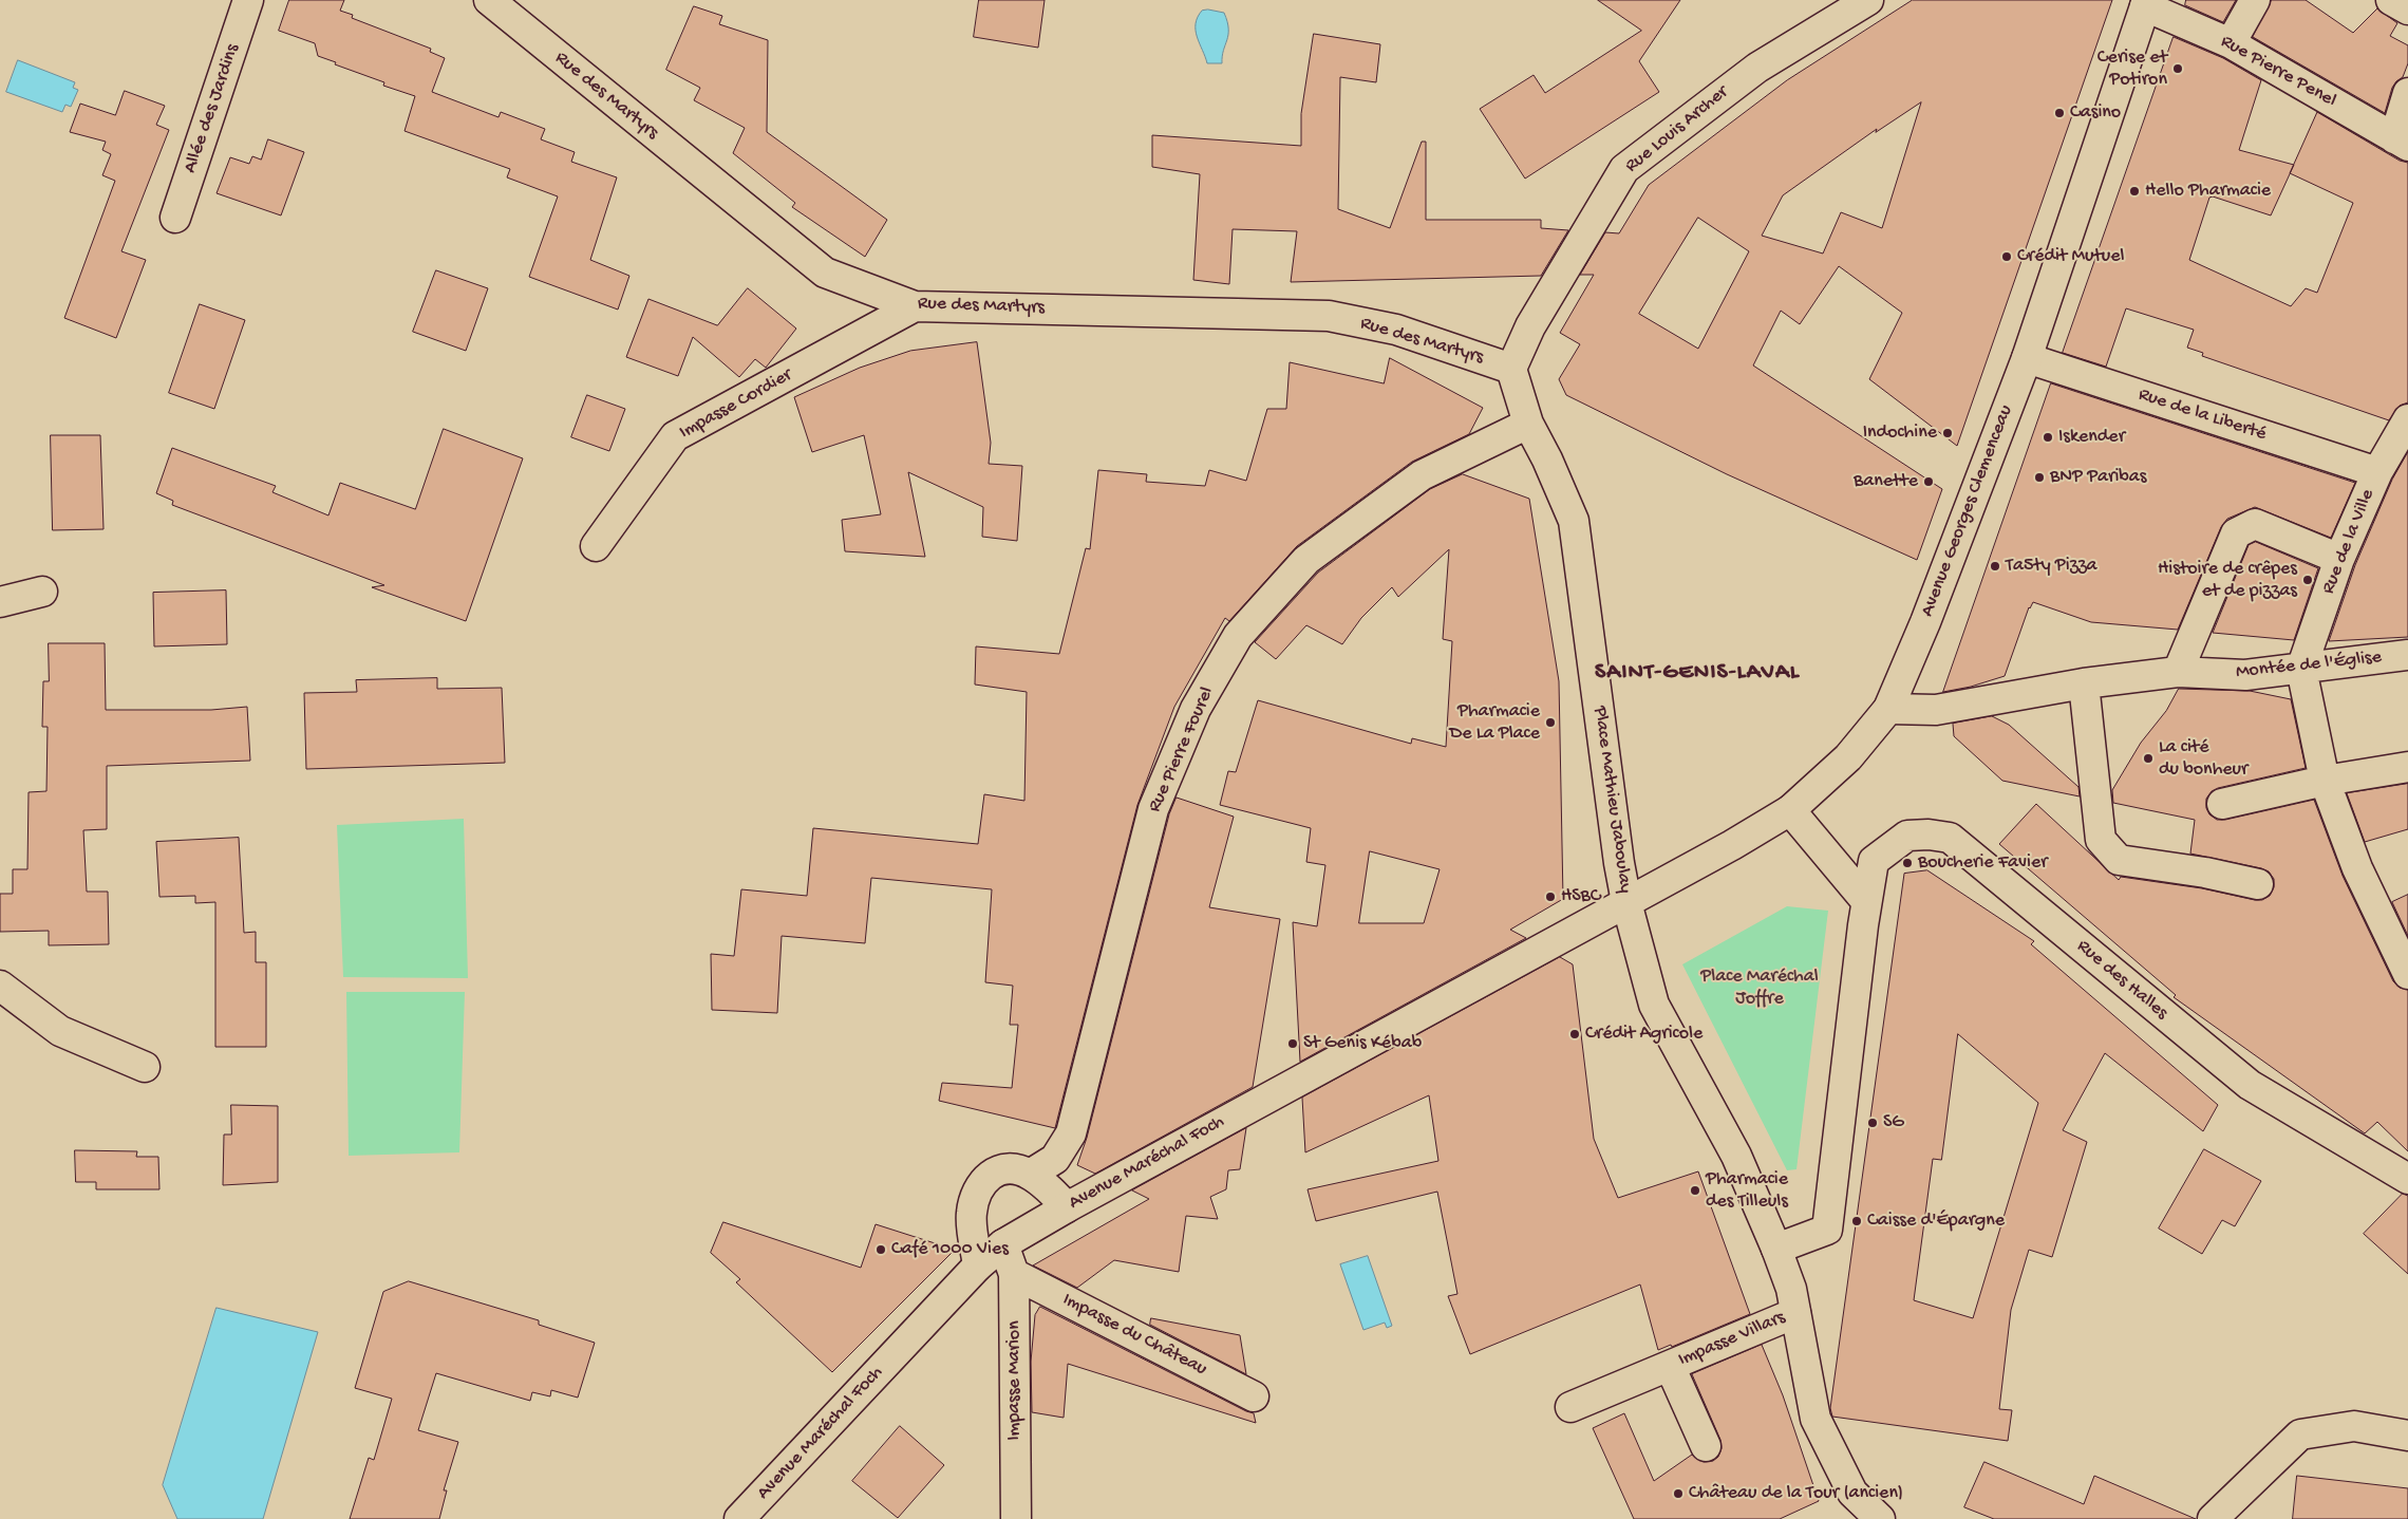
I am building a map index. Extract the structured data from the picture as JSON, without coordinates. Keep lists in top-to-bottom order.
{
  "streets": {
    "street": [
      "Rue Pierre Penel",
      "Rue des Martyrs",
      "Allée des Jardins",
      "Rue Louis Archer",
      "Impasse Cordier",
      "Rue de la Liberté",
      "Avenue Georges Clemenceau",
      "Rue de la Ville",
      "Montée de l'Église",
      "Rue Pierre Fourel",
      "Place Mathieu Jaboulay",
      "Rue des Halles",
      "Avenue Maréchal Foch",
      "Impasse du Château",
      "Impasse Villars",
      "Impasse Marion"
    ]
  },
  "crossings": [
    ["Rue Pierre Penel", "Avenue Georges Clemenceau"],
    ["Rue des Martyrs", "Rue Louis Archer"],
    ["Rue des Martyrs", "Impasse Cordier"],
    ["Rue de la Liberté", "Avenue Georges Clemenceau"],
    ["Rue de la Liberté", "Rue de la Ville"],
    ["Avenue Georges Clemenceau", "Montée de l'Église"],
    ["Avenue Georges Clemenceau", "Place Mathieu Jaboulay"],
    ["Avenue Georges Clemenceau", "Avenue Maréchal Foch"],
    ["Rue de la Ville", "Montée de l'Église"],
    ["Rue Pierre Fourel", "Place Mathieu Jaboulay"],
    ["Place Mathieu Jaboulay", "Avenue Maréchal Foch"],
    ["Avenue Maréchal Foch", "Impasse Marion"],
    ["Impasse du Château", "Impasse Marion"]
  ],
  "districts": ["SAINT-GENIS-LAVAL"],
  "parks": ["Place Maréchal Joffre"],
  "places": [
    "Cerise et Potiron",
    "Casino",
    "Hello Pharmacie",
    "Crédit Mutuel",
    "Indochine",
    "Iskender",
    "BNP Paribas",
    "Banette",
    "Ta5ty Pizza",
    "Histoire de crêpes et de pizzas",
    "Pharmacie De La Place",
    "La cité du bonheur",
    "Boucherie Favier",
    "HSBC",
    "Crédit Agricole",
    "St Genis Kébab",
    "SG",
    "Pharmacie des Tilleuls",
    "Caisse d'Épargne",
    "Café 1000 Vies",
    "Château de la Tour (ancien)"
  ]
}
